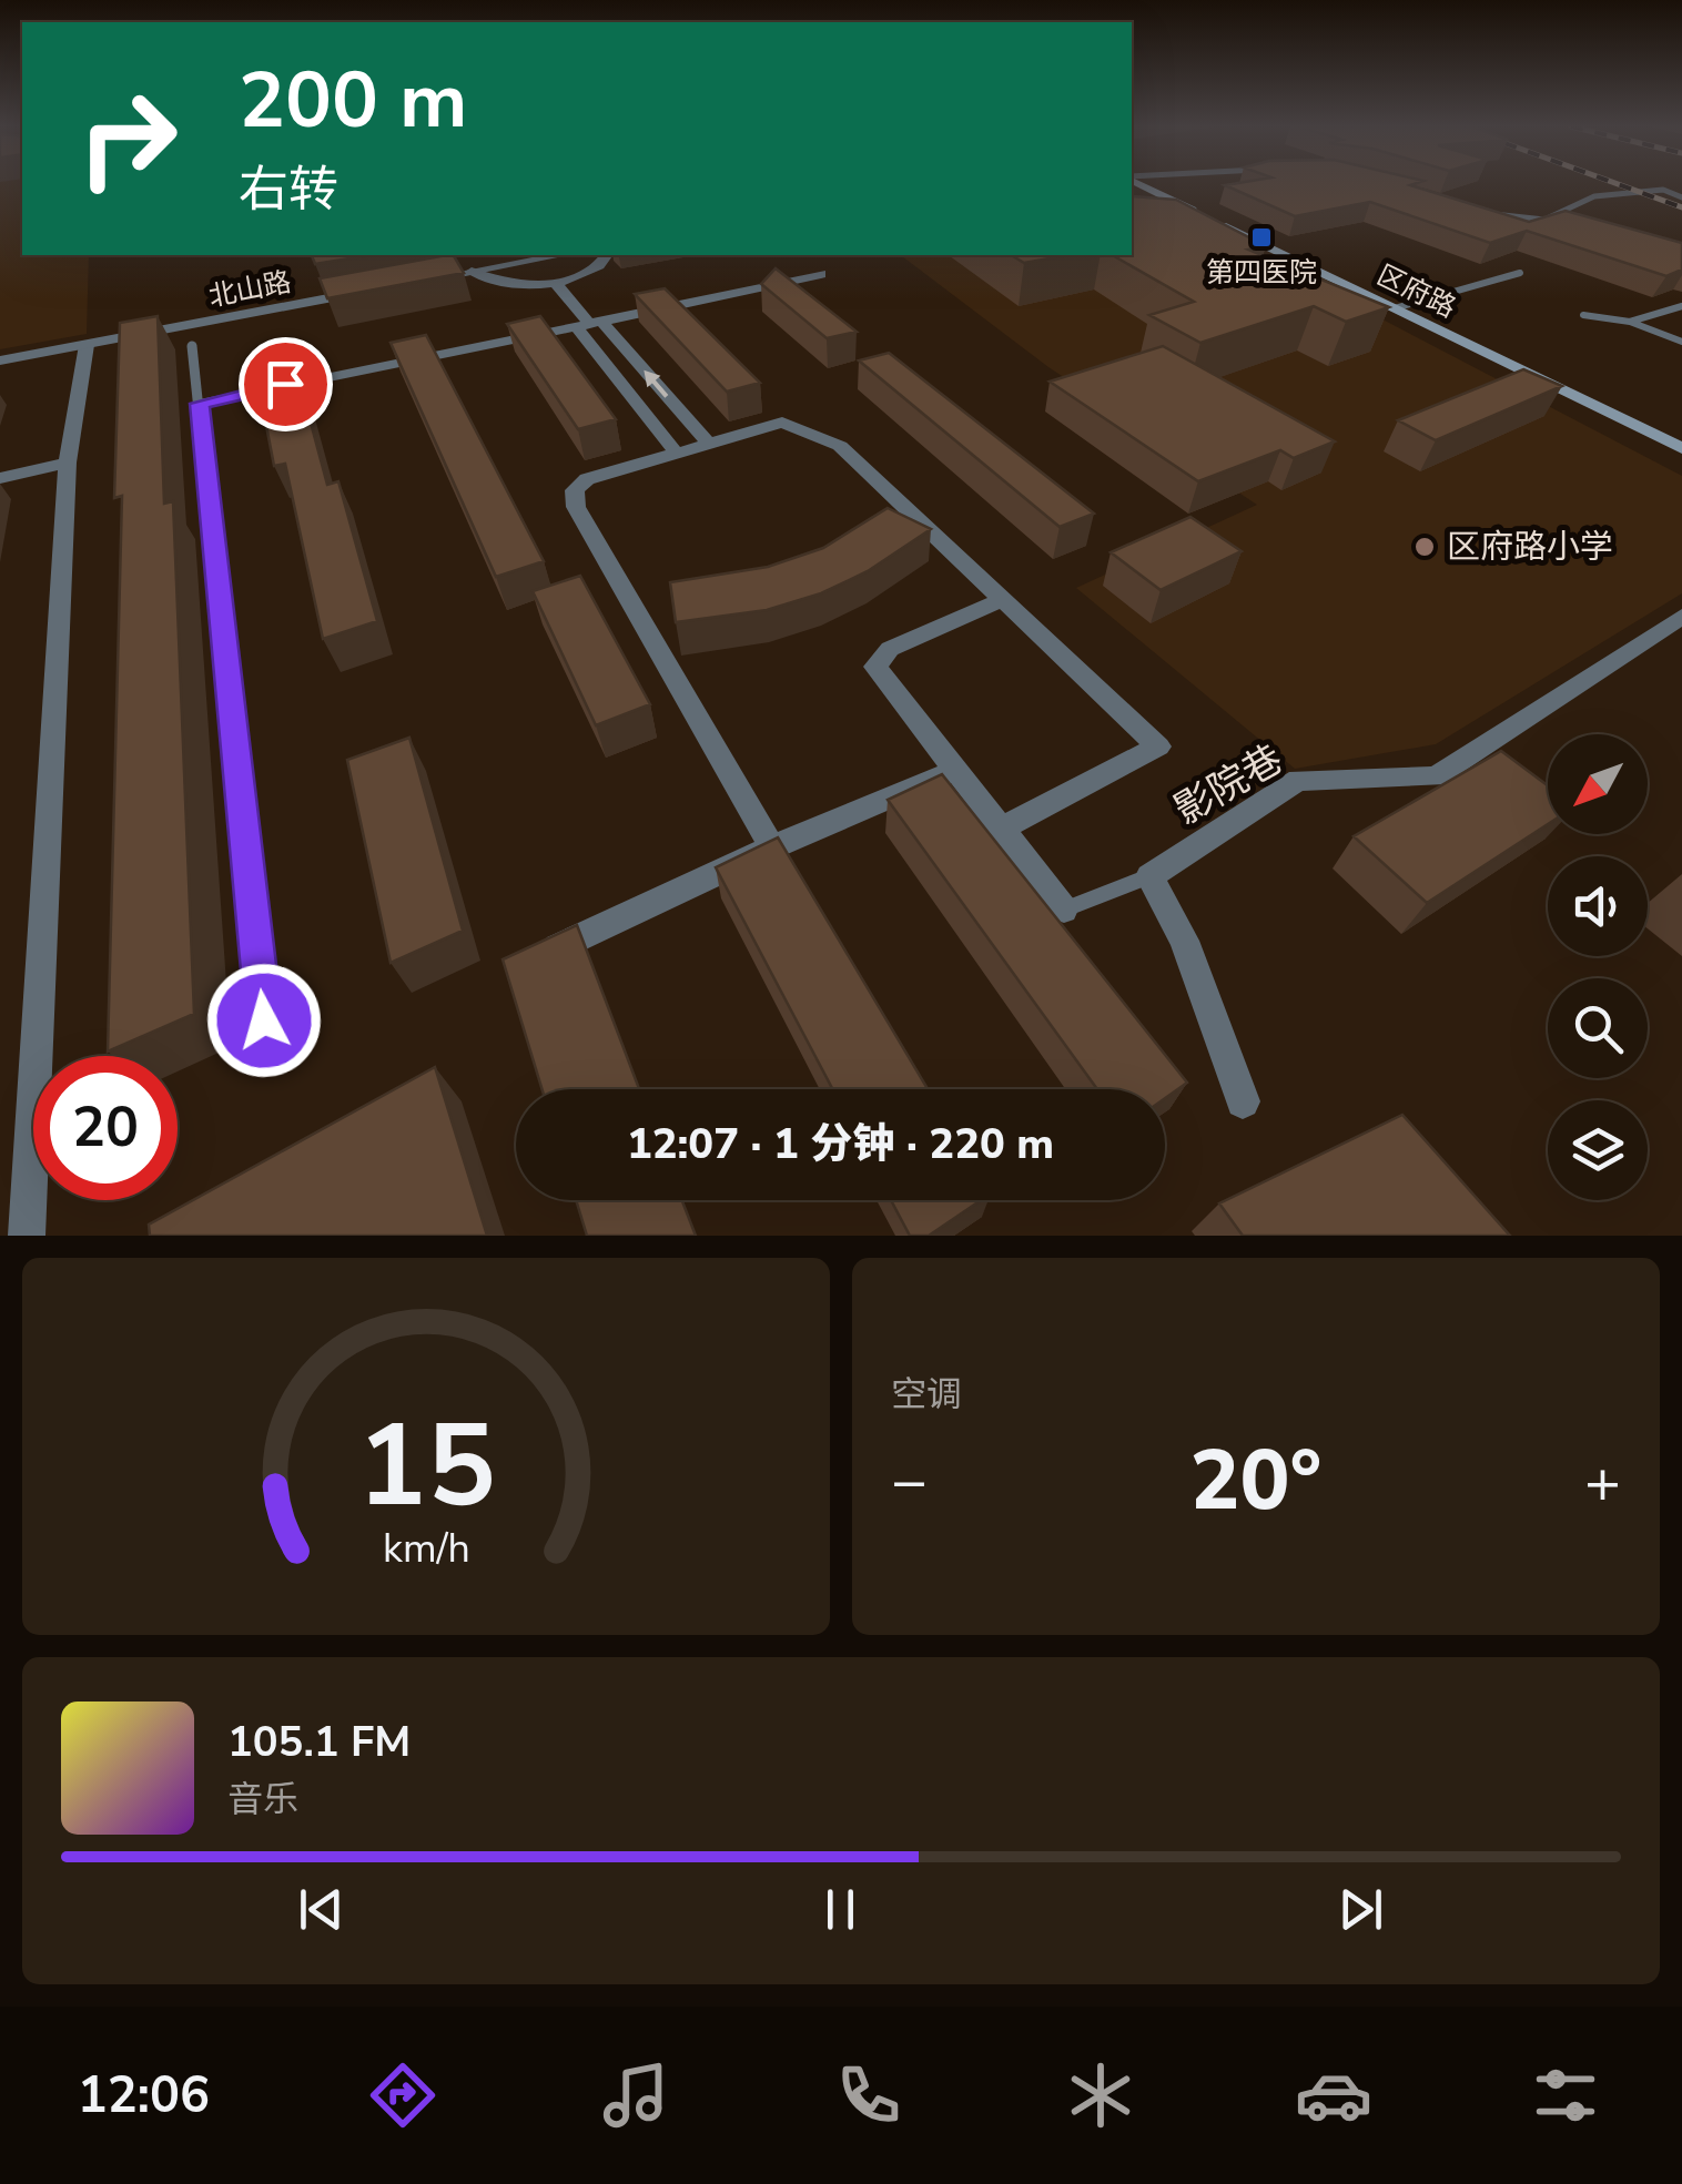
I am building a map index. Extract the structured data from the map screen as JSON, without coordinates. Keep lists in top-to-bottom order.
{
  "streets": {
    "main road": ["区府路"],
    "street": ["北山路", "影院巷"]
  },
  "places": {
    "transit": ["第四医院"],
    "other": ["区府路小学"]
  },
  "north": "bottom left",
  "page": {
    "turn": ["200 m", "右转"],
    "limit": "20",
    "trip": "12:07 · 1 分钟 · 220 m",
    "tile": "空调",
    "heat": ["−", "20°", "+"],
    "song": ["105.1 FM", "音乐"],
    "tabs": "12:06",
    "gauge": ["15", "km/h"]
  }
}
